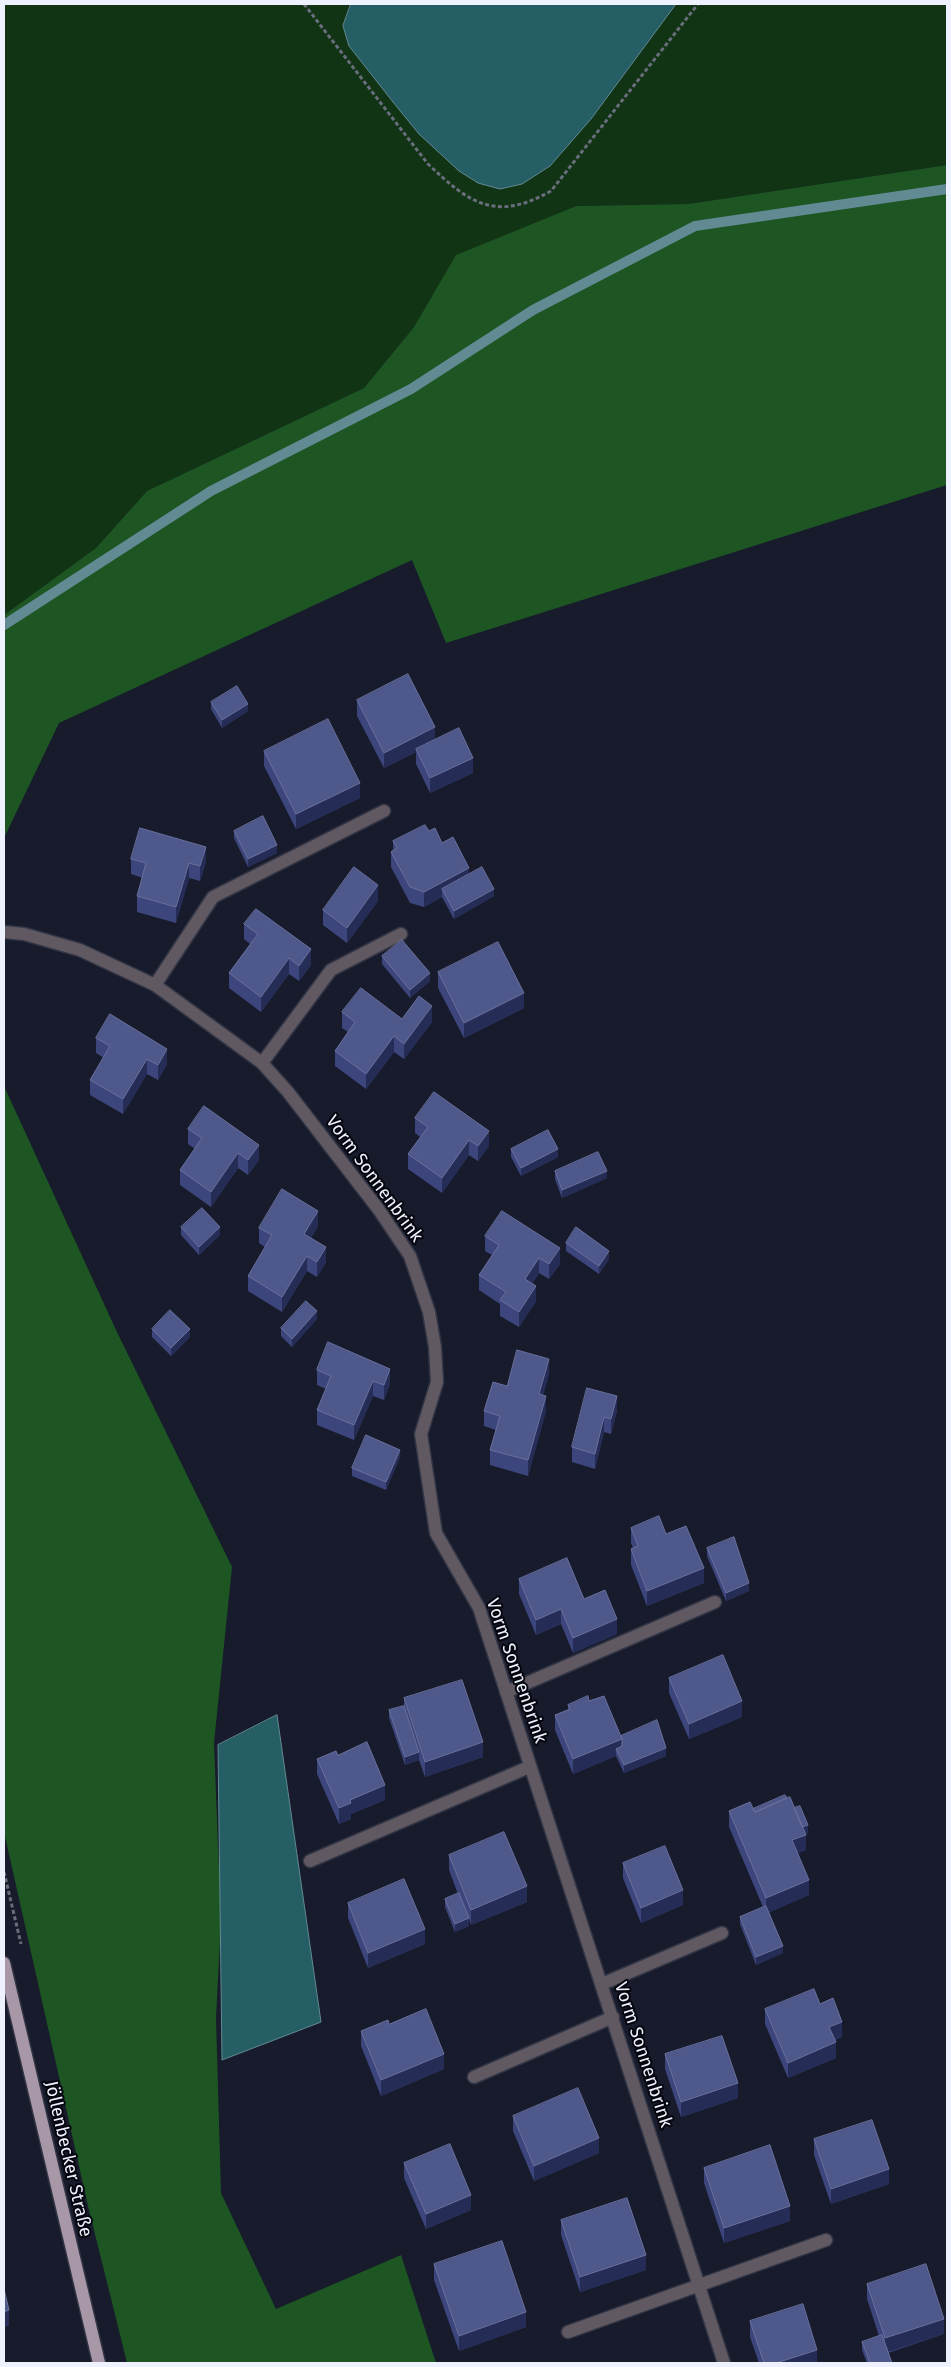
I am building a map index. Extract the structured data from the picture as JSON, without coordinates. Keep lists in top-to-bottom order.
{
  "streets": {
    "main road": ["Jöllenbecker Straße"],
    "street": ["Vorm Sonnenbrink"]
  }
}
